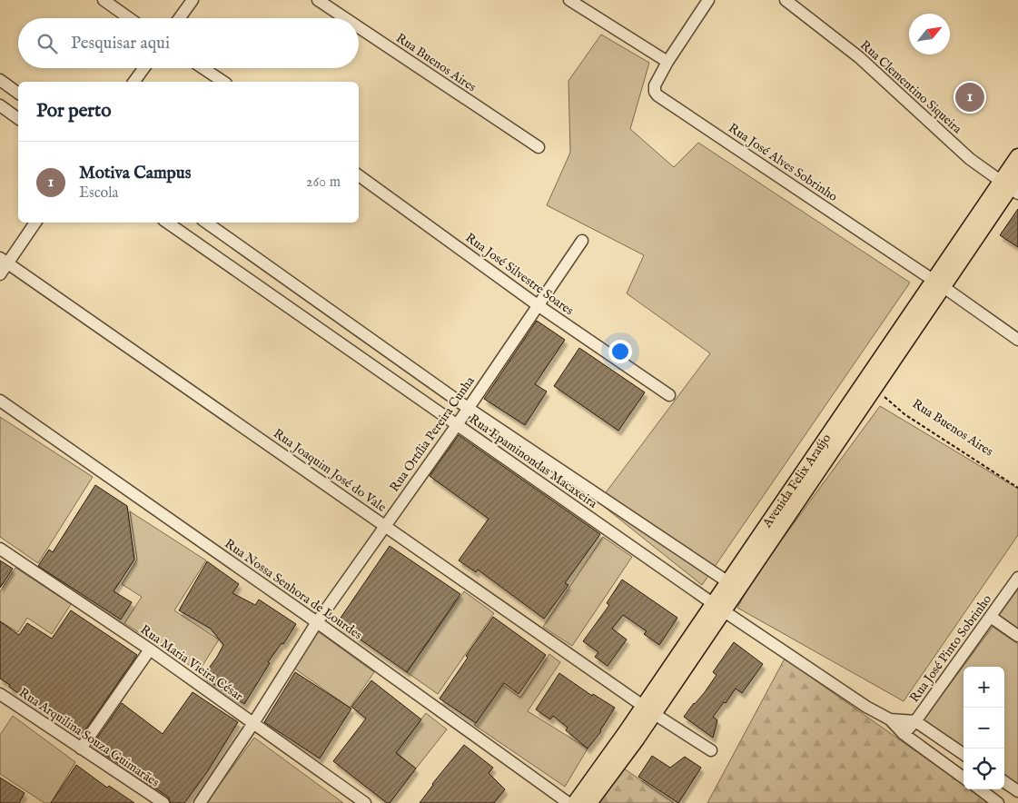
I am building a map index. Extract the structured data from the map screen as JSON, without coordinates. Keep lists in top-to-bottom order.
{
  "streets": {
    "main road": ["Avenida Felix Araújo"],
    "street": [
      "Rua Buenos Aires",
      "Rua Clementino Siqueira",
      "Rua José Alves Sobrinho",
      "Rua José Silvestre Soares",
      "Rua Ortília Pereira Cunha",
      "Rua Epaminondas Macaxeira",
      "Rua Joaquim José do Vale",
      "Rua Nossa Senhora de Lourdes",
      "Rua José Pinto Sobrinho",
      "Rua Maria Vieira César",
      "Rua Arquilina Souza Guimarães"
    ]
  },
  "crossings": [
    ["Rua Buenos Aires", "Avenida Felix Araújo"],
    ["Rua Clementino Siqueira", "Avenida Felix Araújo"],
    ["Rua José Alves Sobrinho", "Avenida Felix Araújo"],
    ["Rua José Silvestre Soares", "Rua Ortília Pereira Cunha"],
    ["Rua Ortília Pereira Cunha", "Rua Epaminondas Macaxeira"],
    ["Rua Ortília Pereira Cunha", "Rua Joaquim José do Vale"],
    ["Rua Ortília Pereira Cunha", "Rua Nossa Senhora de Lourdes"],
    ["Rua Ortília Pereira Cunha", "Rua Maria Vieira César"],
    ["Rua Epaminondas Macaxeira", "Avenida Felix Araújo"],
    ["Rua Epaminondas Macaxeira", "Rua José Pinto Sobrinho"],
    ["Rua Joaquim José do Vale", "Avenida Felix Araújo"]
  ],
  "north": "top right",
  "page": {
    "search": "Pesquisar aqui",
    "pins": "1",
    "heading": "Por perto",
    "list": [
      {
        "mark": "1",
        "name": "Motiva Campus",
        "note": "Escola",
        "value": "260 m"
      }
    ],
    "map_buttons": ["+", "−"]
  }
}
